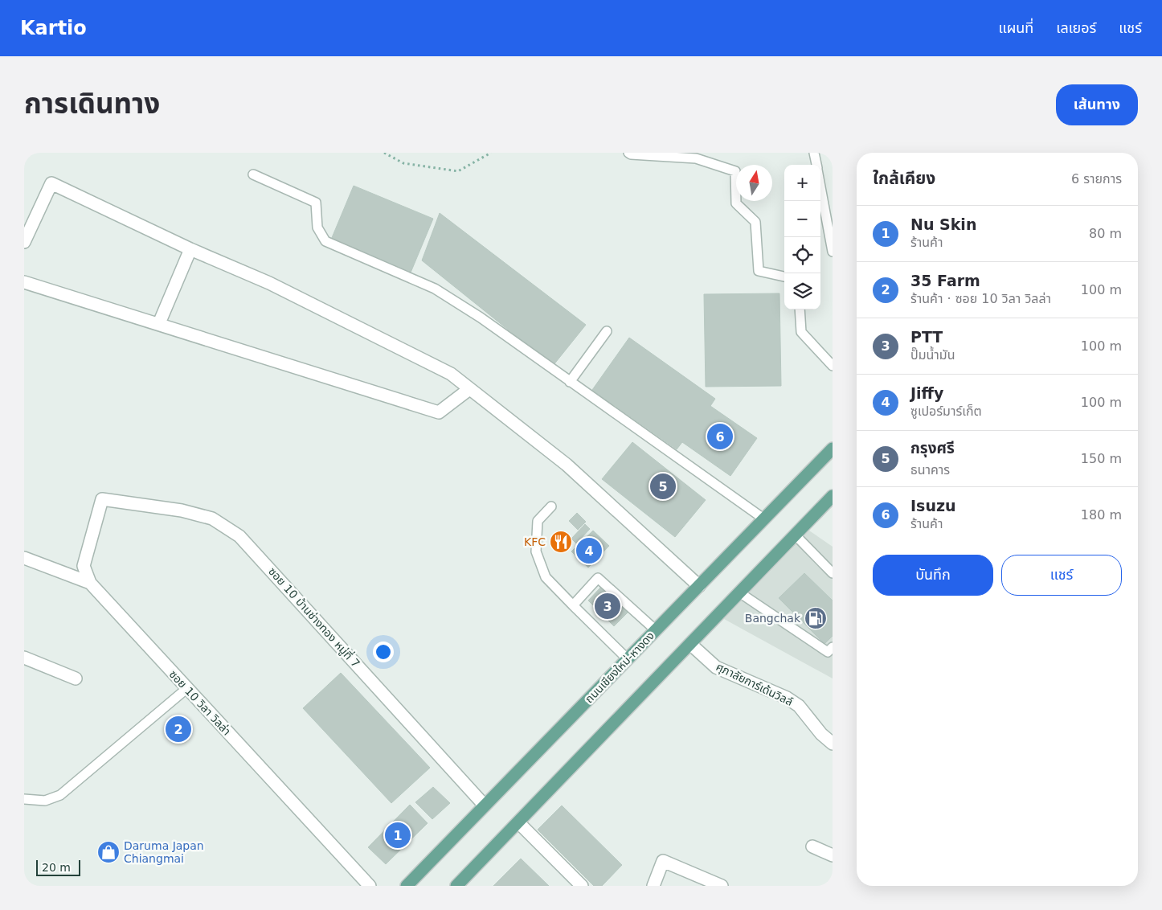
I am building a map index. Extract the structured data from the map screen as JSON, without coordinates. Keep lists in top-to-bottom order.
{
  "streets": {
    "main road": ["ถนนเชียงใหม่-หางดง"],
    "street": ["ซอย 10 บ้านช่างทอง หมู่ที่ 7", "ศุภาลัยการ์เด้นวิลล์", "ซอย 10 วิลา วิลล่า"]
  },
  "crossings": [
    ["ซอย 10 บ้านช่างทอง หมู่ที่ 7", "ถนนเชียงใหม่-หางดง"],
    ["ซอย 10 บ้านช่างทอง หมู่ที่ 7", "ซอย 10 วิลา วิลล่า"]
  ],
  "places": {
    "restaurant": ["KFC"],
    "fuel station": ["Bangchak"],
    "shop": ["Daruma Japan Chiangmai"]
  },
  "scale_bar": "20 m",
  "north": "top",
  "page": {
    "header": "Kartio",
    "nav": ["แผนที่", "เลเยอร์", "แชร์"],
    "title": "การเดินทาง",
    "buttons": [
      "เส้นทาง",
      ["บันทึก", "แชร์"]
    ],
    "heading": ["ใกล้เคียง", "6 รายการ"],
    "map_buttons": ["+", "−"],
    "list": [
      {
        "mark": "1",
        "name": "Nu Skin",
        "note": "ร้านค้า",
        "value": "80 m"
      },
      {
        "mark": "2",
        "name": "35 Farm",
        "note": "ร้านค้า · ซอย 10 วิลา วิลล่า",
        "value": "100 m"
      },
      {
        "mark": "3",
        "name": "PTT",
        "note": "ปั๊มน้ำมัน",
        "value": "100 m"
      },
      {
        "mark": "4",
        "name": "Jiffy",
        "note": "ซูเปอร์มาร์เก็ต",
        "value": "100 m"
      },
      {
        "mark": "5",
        "name": "กรุงศรี",
        "note": "ธนาคาร",
        "value": "150 m"
      },
      {
        "mark": "6",
        "name": "Isuzu",
        "note": "ร้านค้า",
        "value": "180 m"
      }
    ],
    "pins": [
      "6",
      "5",
      "4",
      "3",
      "2",
      "1"
    ],
    "scale": "20 m"
  }
}
